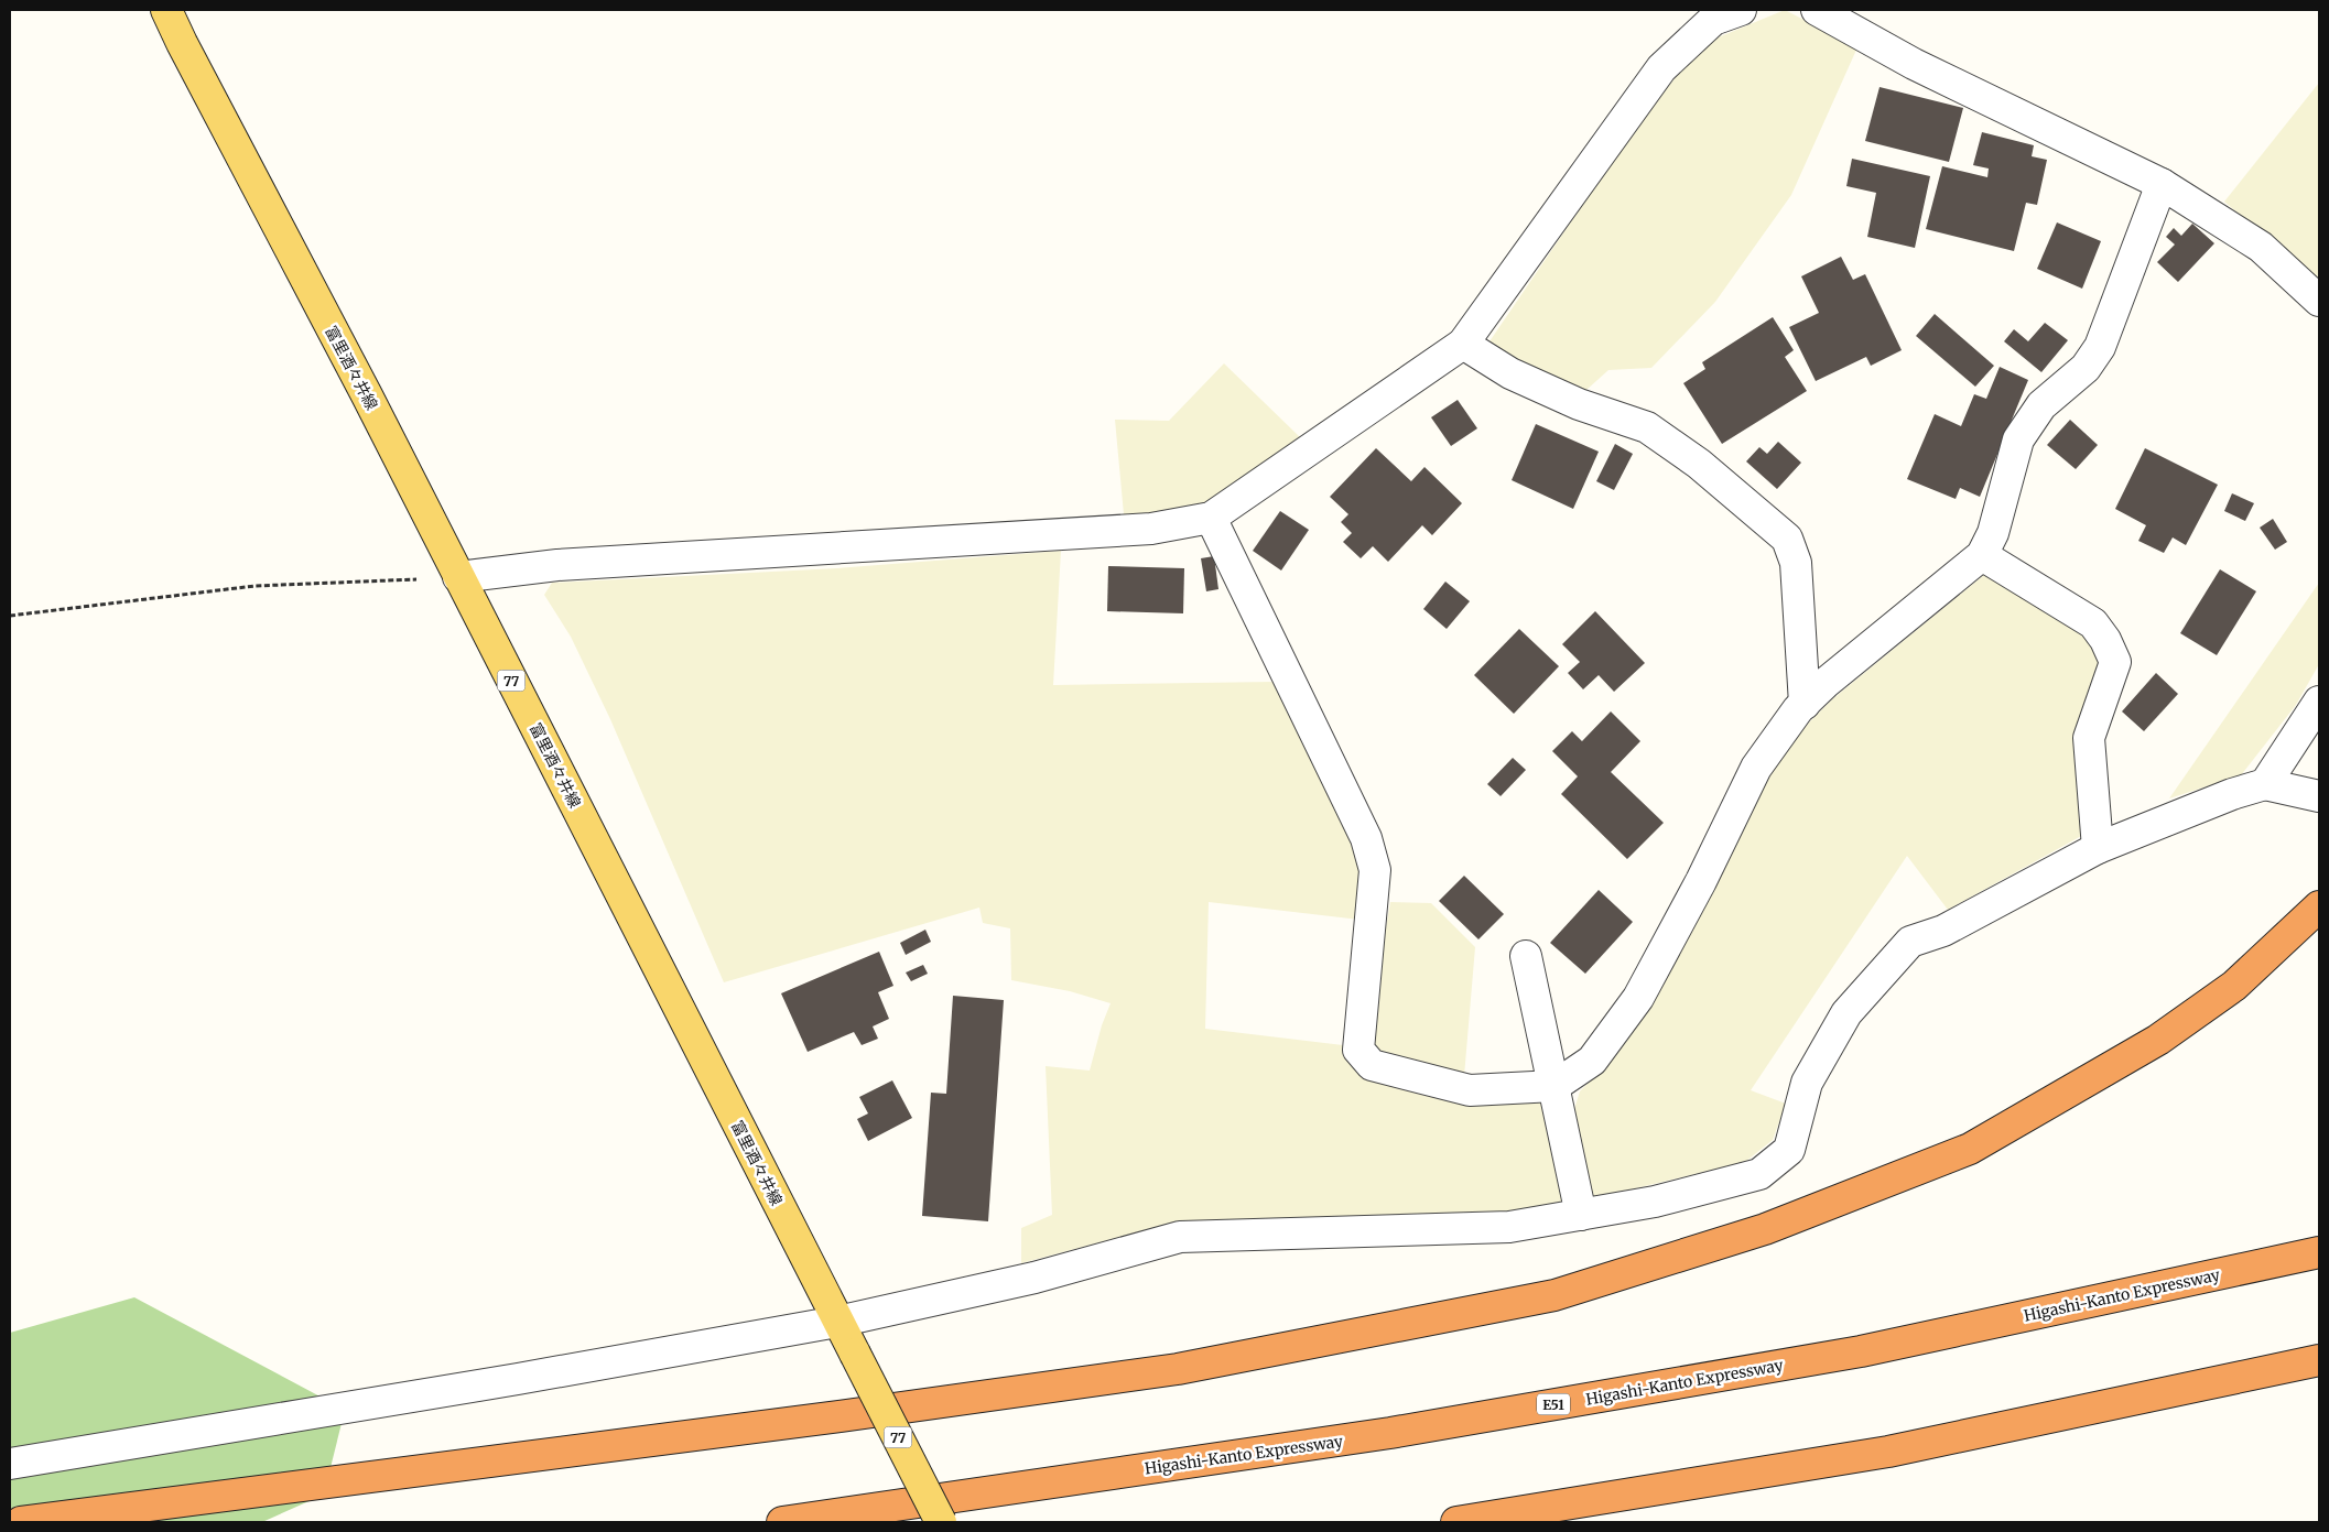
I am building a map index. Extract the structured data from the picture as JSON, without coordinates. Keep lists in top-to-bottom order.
{
  "streets": {
    "highway": ["Higashi-Kanto Expressway", "E51"],
    "main road": ["富里酒々井線", "77"]
  }
}
